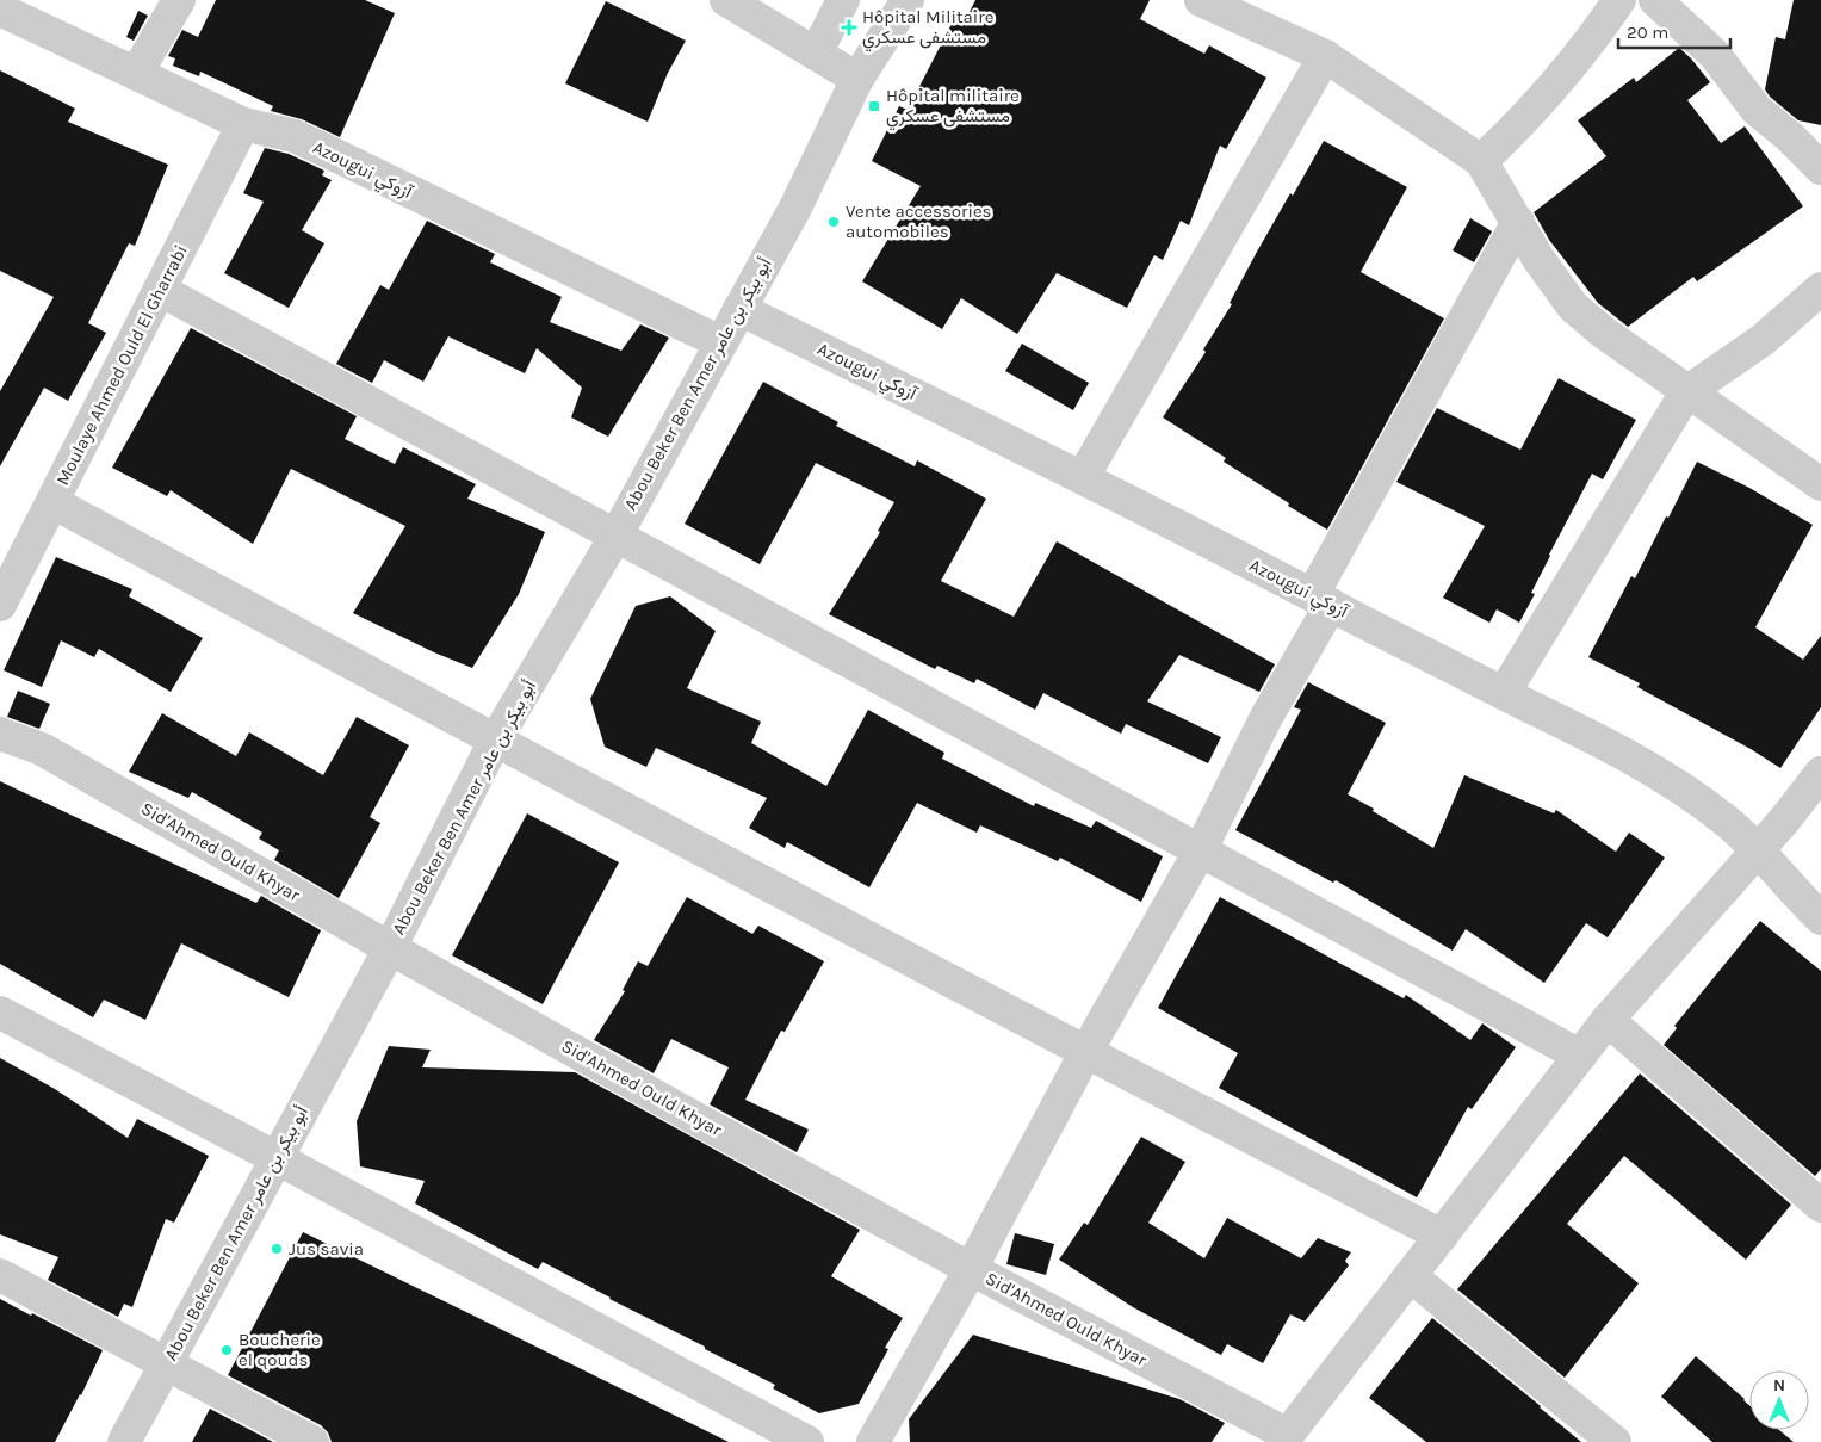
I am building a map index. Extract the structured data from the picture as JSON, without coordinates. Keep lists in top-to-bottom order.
{
  "streets": {
    "street": [
      "Azougui آزوكي",
      "Moulaye Ahmed Ould El Gharrabi",
      "Abou Beker Ben Amer أبو بيكر بن عامر",
      "Sid'Ahmed Ould Khyar"
    ]
  },
  "crossings": [
    ["Azougui آزوكي", "Moulaye Ahmed Ould El Gharrabi"],
    ["Azougui آزوكي", "Abou Beker Ben Amer أبو بيكر بن عامر"],
    ["Abou Beker Ben Amer أبو بيكر بن عامر", "Sid'Ahmed Ould Khyar"]
  ],
  "places": {
    "health": ["Hôpital Militaire مستشفى عسكري"],
    "transit": ["Hôpital militaire مستشفى عسكري"],
    "other": ["Vente accessories automobiles", "Jus savia", "Boucherie el qouds"]
  },
  "scale_bar": "20 m",
  "north": "top"
}
